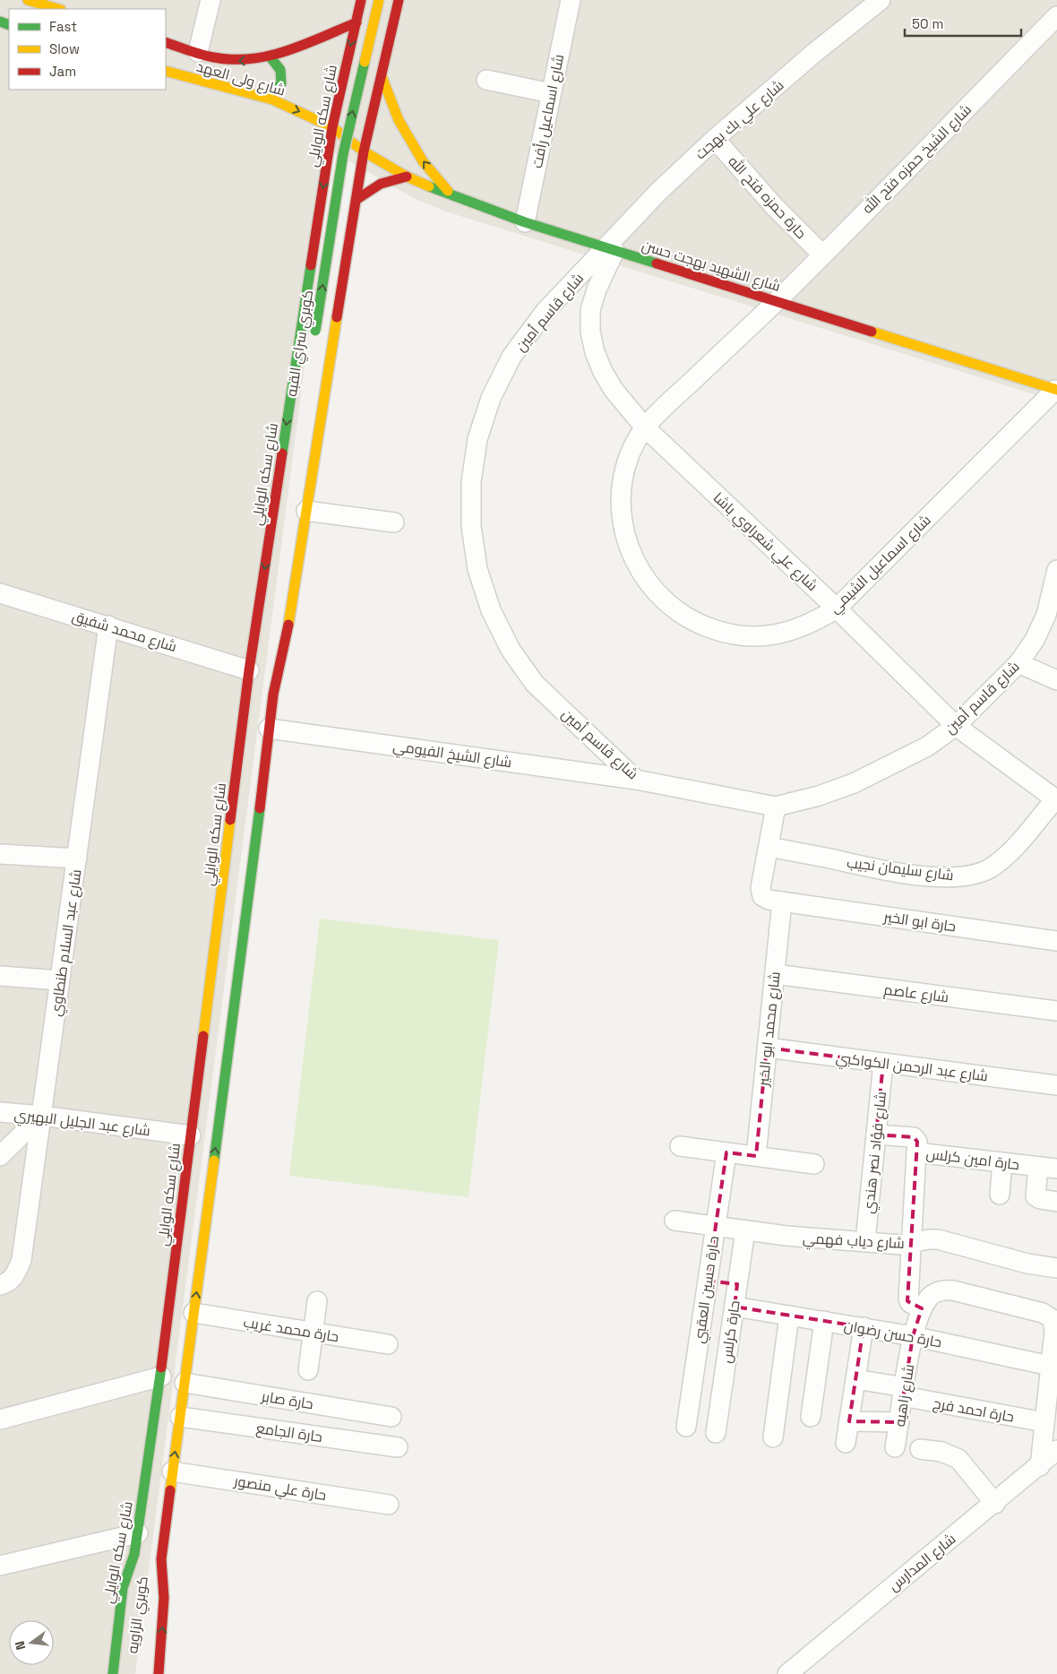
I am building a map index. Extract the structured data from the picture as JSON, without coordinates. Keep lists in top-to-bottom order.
{
  "streets": {
    "main road": [
      "شارع ولى العهد",
      "شارع سكه الوايلي",
      "شارع الشهيد بهجت حسن",
      "كوبري سراي القبه",
      "كوبري الزاويه"
    ],
    "street": [
      "شارع اسماعيل رأفت",
      "شارع علي بك بهجت",
      "شارع الشيخ حمزه فتح الله",
      "حارة حمزه فتح الله",
      "شارع قاسم أمين",
      "شارع علي شعراوي باشا",
      "شارع اسماعيل الشيمي",
      "شارع محمد شفيق",
      "شارع الشيخ الفيومي",
      "شارع سليمان نجيب",
      "حارة ابو الخير",
      "شارع عبد السلام طنطاوي",
      "شارع عاصم",
      "شارع محمد ابو الخير",
      "شارع عبد الرحمن الكواكبي",
      "شارع عبد الجليل البهيري",
      "شارع فؤاد نصر هندي",
      "حارة امين كرلس",
      "شارع دياب فهمي",
      "حارة حسين العقبي",
      "حارة محمد غريب",
      "حارة كرلس",
      "حارة حسن رضوان",
      "شارع زاهيه",
      "حارة صابر",
      "حارة احمد فرج",
      "حارة الجامع",
      "حارة علي منصور",
      "شارع المدارس"
    ]
  },
  "crossings": [
    ["شارع ولى العهد", "شارع سكه الوايلي"],
    ["شارع ولى العهد", "شارع الشهيد بهجت حسن"],
    ["شارع اسماعيل رأفت", "شارع الشهيد بهجت حسن"],
    ["شارع سكه الوايلي", "شارع محمد شفيق"],
    ["شارع سكه الوايلي", "شارع عبد الجليل البهيري"],
    ["شارع سكه الوايلي", "كوبري الزاويه"],
    ["شارع علي بك بهجت", "حارة حمزه فتح الله"],
    ["شارع علي بك بهجت", "شارع الشهيد بهجت حسن"],
    ["شارع علي بك بهجت", "شارع قاسم أمين"],
    ["شارع علي بك بهجت", "شارع علي شعراوي باشا"],
    ["شارع الشيخ حمزه فتح الله", "حارة حمزه فتح الله"],
    ["شارع الشيخ حمزه فتح الله", "شارع الشهيد بهجت حسن"],
    ["شارع الشيخ حمزه فتح الله", "شارع اسماعيل الشيمي"],
    ["شارع الشهيد بهجت حسن", "شارع قاسم أمين"],
    ["شارع الشهيد بهجت حسن", "شارع علي شعراوي باشا"],
    ["شارع الشهيد بهجت حسن", "شارع اسماعيل الشيمي"],
    ["شارع قاسم أمين", "شارع علي شعراوي باشا"],
    ["شارع قاسم أمين", "شارع الشيخ الفيومي"],
    ["شارع علي شعراوي باشا", "شارع اسماعيل الشيمي"],
    ["شارع علي شعراوي باشا", "شارع سليمان نجيب"],
    ["شارع محمد شفيق", "شارع عبد السلام طنطاوي"],
    ["شارع سليمان نجيب", "حارة ابو الخير"],
    ["حارة ابو الخير", "شارع محمد ابو الخير"],
    ["شارع عبد السلام طنطاوي", "شارع عبد الجليل البهيري"],
    ["شارع عاصم", "شارع محمد ابو الخير"],
    ["شارع محمد ابو الخير", "شارع عبد الرحمن الكواكبي"],
    ["شارع عبد الرحمن الكواكبي", "شارع فؤاد نصر هندي"],
    ["شارع فؤاد نصر هندي", "حارة امين كرلس"],
    ["شارع فؤاد نصر هندي", "شارع دياب فهمي"],
    ["شارع دياب فهمي", "حارة حسين العقبي"],
    ["شارع دياب فهمي", "حارة كرلس"],
    ["حارة كرلس", "حارة حسن رضوان"],
    ["حارة حسن رضوان", "شارع زاهيه"],
    ["شارع زاهيه", "حارة احمد فرج"]
  ],
  "legend": ["Fast", "Slow", "Jam"],
  "scale_bar": "50 m",
  "north": "left"
}
